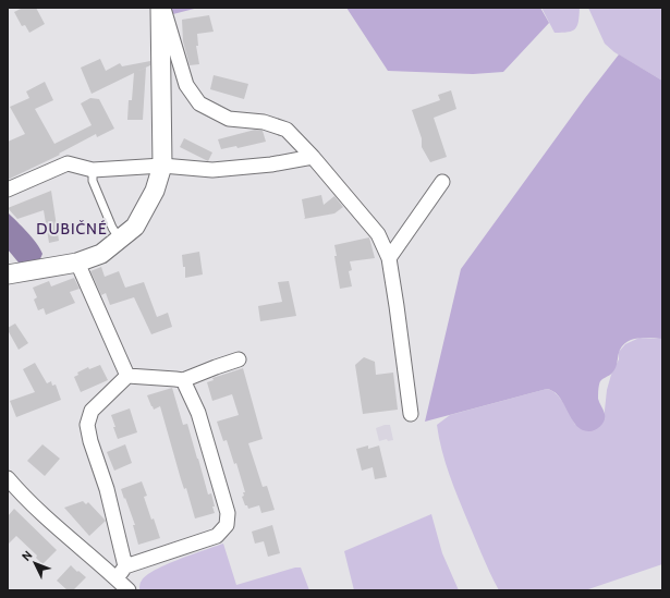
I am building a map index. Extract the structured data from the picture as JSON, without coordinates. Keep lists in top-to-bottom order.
{
  "districts": ["DUBIČNÉ"],
  "north": "top left"
}
